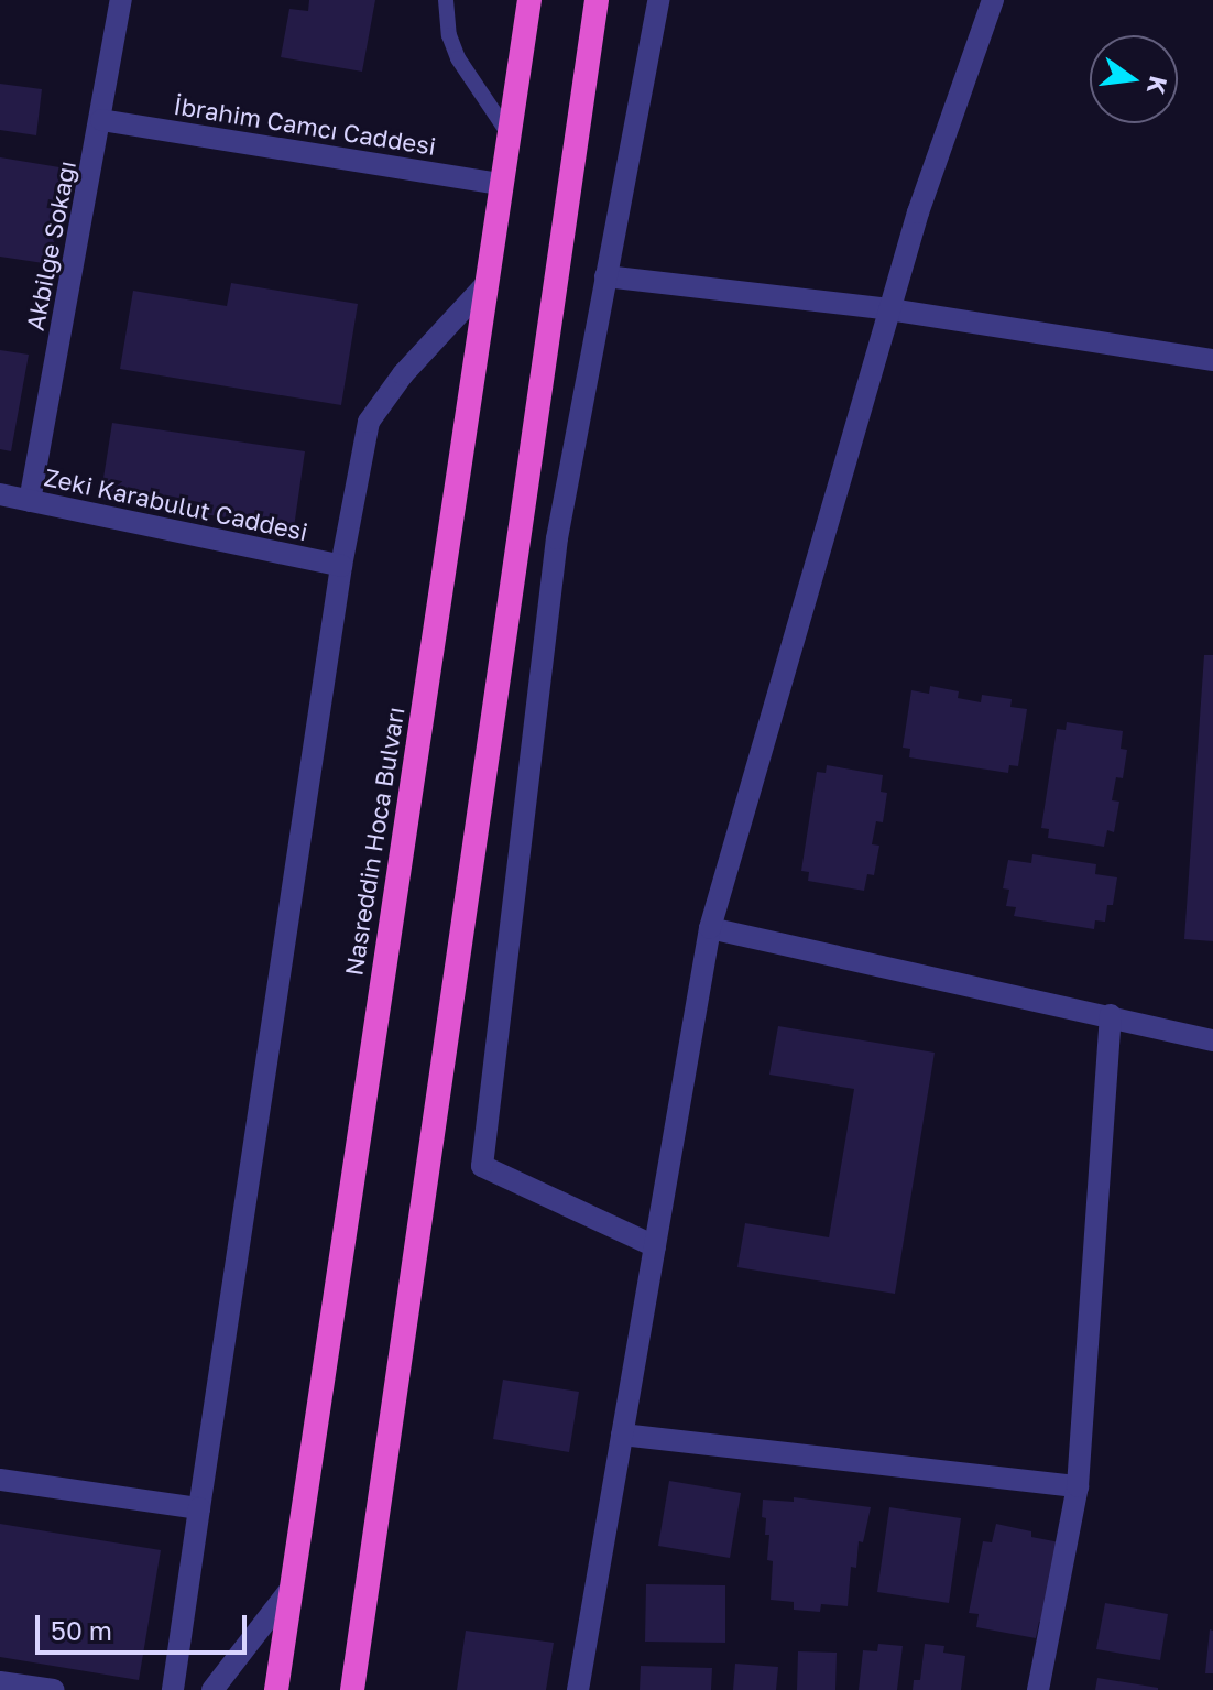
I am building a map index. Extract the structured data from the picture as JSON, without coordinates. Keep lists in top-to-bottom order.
{
  "streets": {
    "highway": ["Nasreddin Hoca Bulvarı"],
    "street": ["İbrahim Camcı Caddesi", "Akbilge Sokağı", "Zeki Karabulut Caddesi"]
  },
  "crossings": [
    ["İbrahim Camcı Caddesi", "Akbilge Sokağı"],
    ["İbrahim Camcı Caddesi", "Nasreddin Hoca Bulvarı"],
    ["Akbilge Sokağı", "Zeki Karabulut Caddesi"]
  ],
  "scale_bar": "50 m",
  "north": "right"
}
